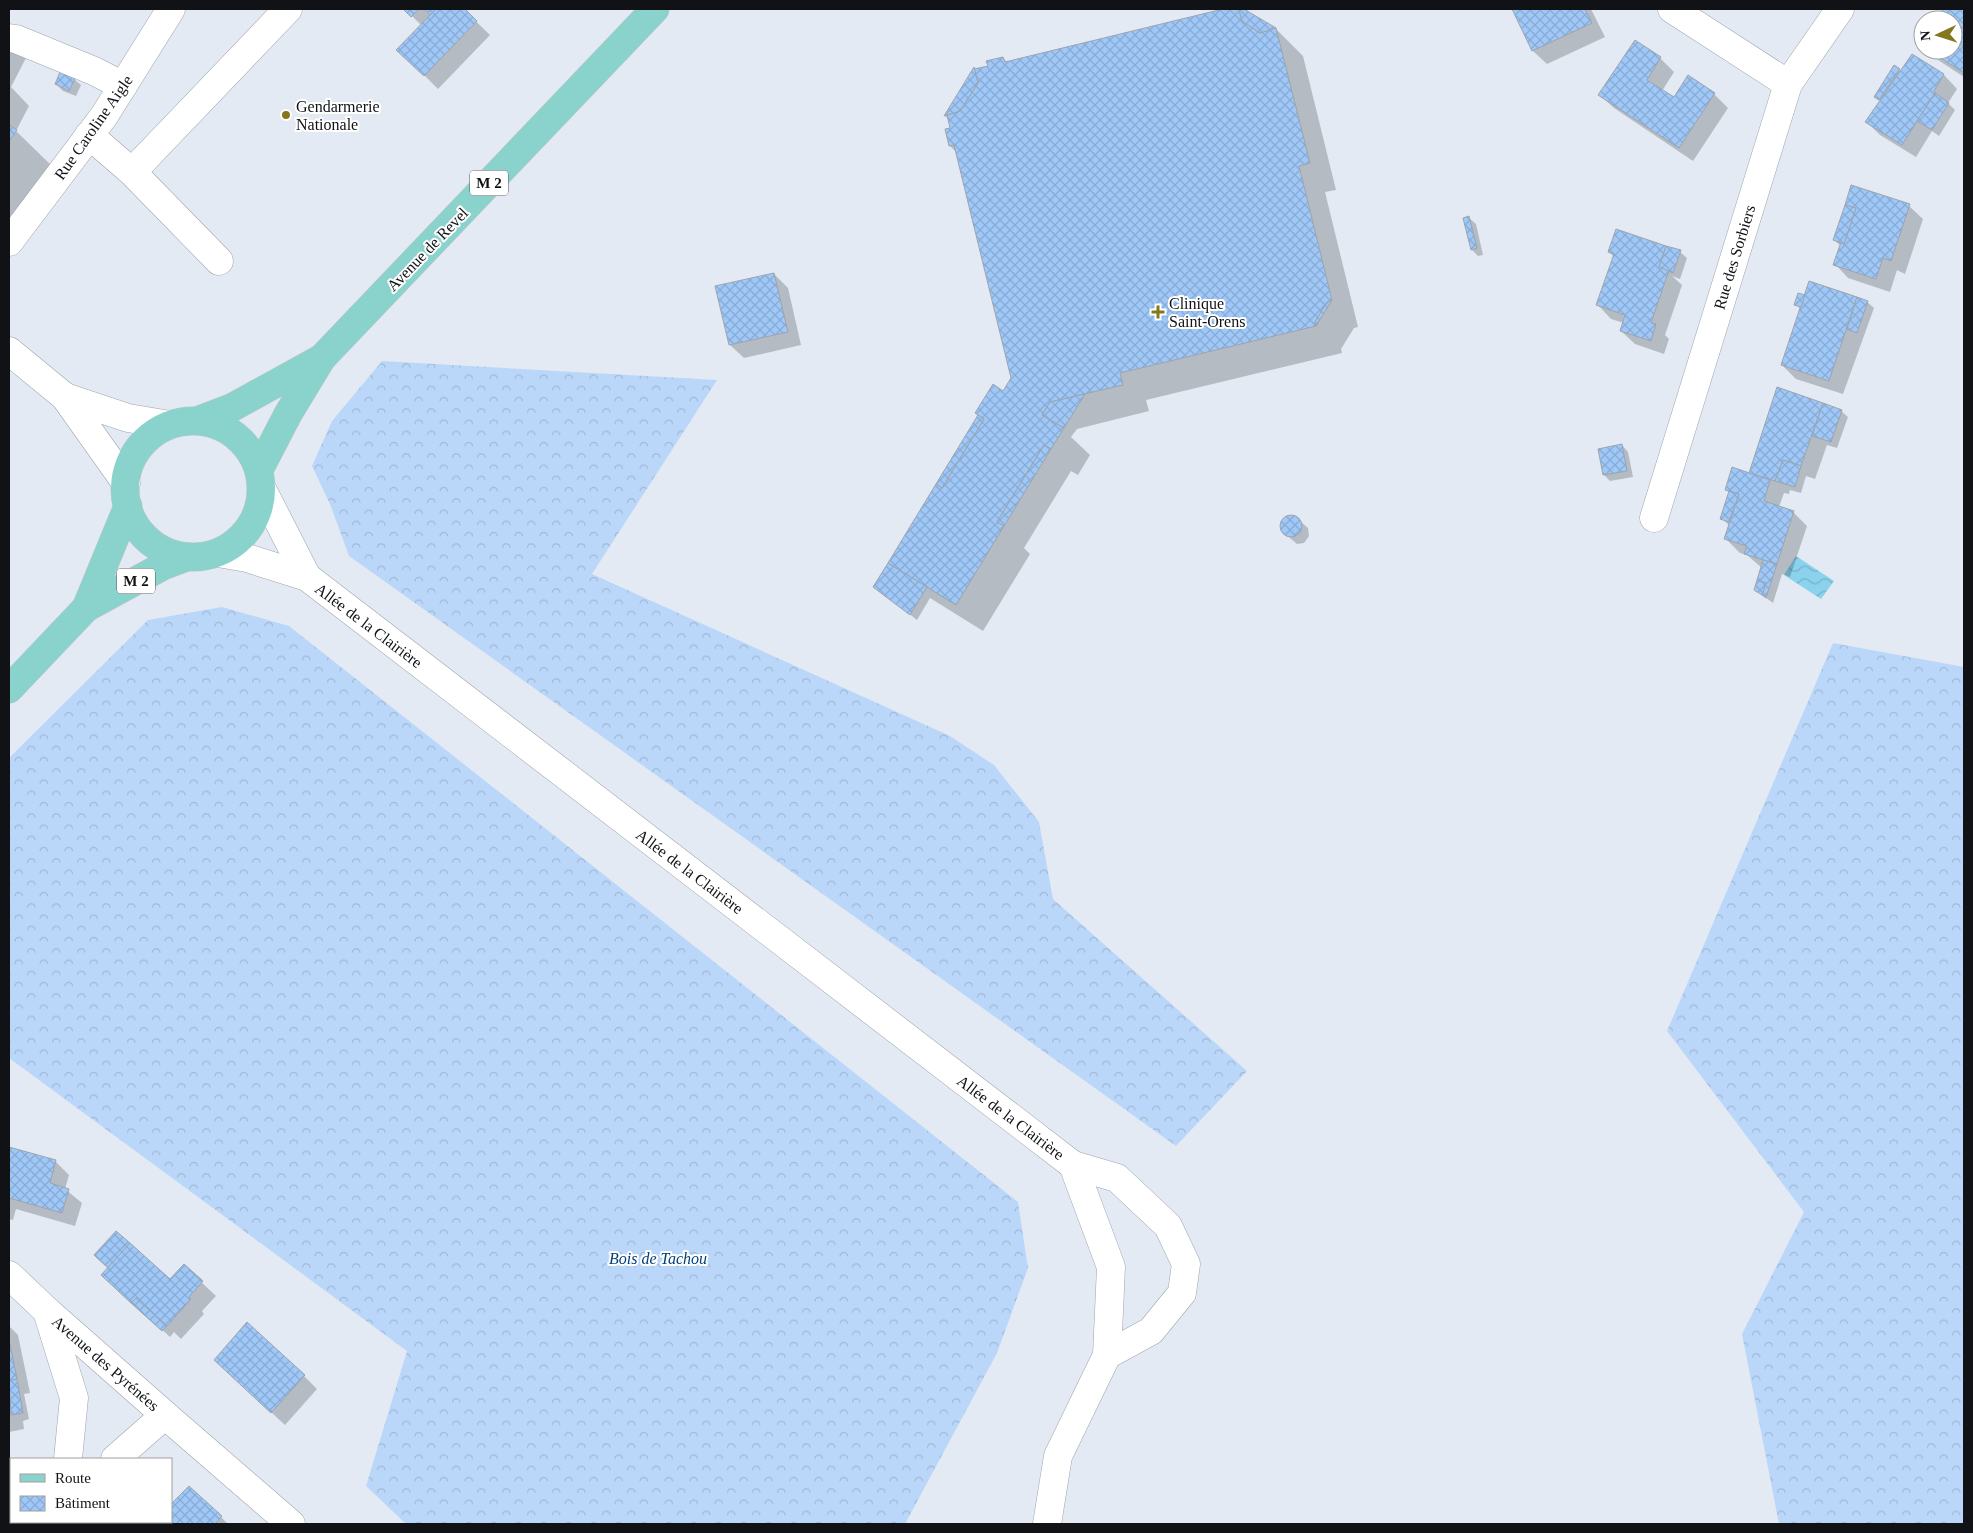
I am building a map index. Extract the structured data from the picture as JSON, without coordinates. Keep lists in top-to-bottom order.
{
  "streets": {
    "main road": ["M 2", "Avenue de Revel"],
    "street": [
      "Rue Caroline Aigle",
      "Rue des Sorbiers",
      "Allée de la Clairière",
      "Avenue des Pyrénées"
    ]
  },
  "crossings": [
    ["M 2", "Avenue de Revel"],
    ["M 2", "Allée de la Clairière"],
    ["Avenue de Revel", "Allée de la Clairière"]
  ],
  "parks": ["Bois de Tachou"],
  "places": {
    "other": ["Gendarmerie Nationale"],
    "health": ["Clinique Saint-Orens"]
  },
  "legend": ["Route", "Bâtiment"],
  "north": "left"
}
